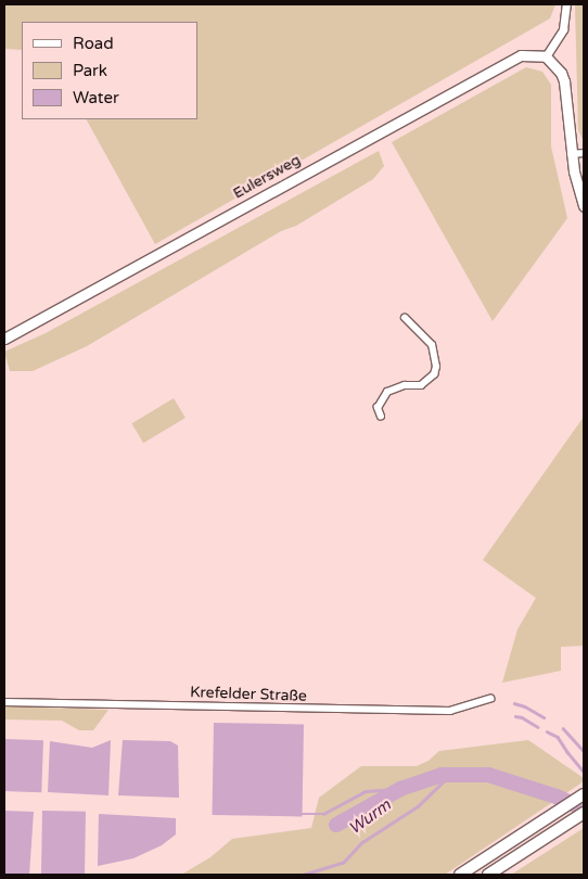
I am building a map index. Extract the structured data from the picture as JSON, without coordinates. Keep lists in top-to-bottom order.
{
  "streets": {
    "main road": ["Eulersweg"],
    "street": ["Krefelder Straße"]
  },
  "water": ["Wurm"],
  "legend": ["Road", "Park", "Water"]
}
